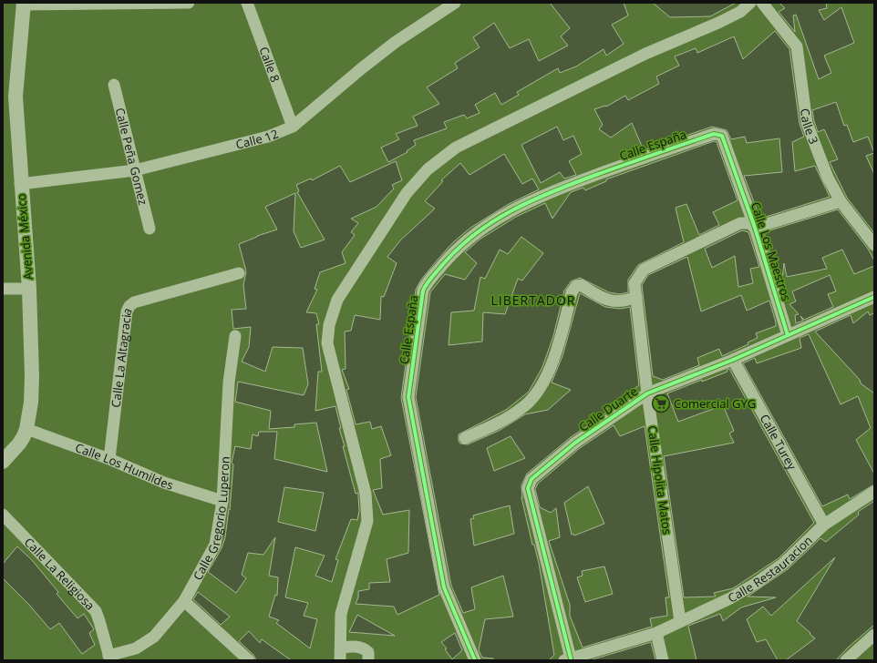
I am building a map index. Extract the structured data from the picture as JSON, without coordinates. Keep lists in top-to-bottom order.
{
  "streets": {
    "street": [
      "Calle 8",
      "Calle 3",
      "Calle 12",
      "Calle España",
      "Calle Peña Gomez",
      "Avenida México",
      "Calle Los Maestros",
      "Calle La Altagracia",
      "Calle Duarte",
      "Calle Turey",
      "Calle Los Humildes",
      "Calle Hipolita Matos",
      "Calle Gregorio Luperon",
      "Calle Restauracion",
      "Calle La Religiosa"
    ]
  },
  "crossings": [
    ["Calle 8", "Calle 12"],
    ["Calle 3", "Calle Hipolita Matos"],
    ["Calle 12", "Calle Peña Gomez"],
    ["Calle 12", "Avenida México"],
    ["Calle España", "Calle Los Maestros"],
    ["Avenida México", "Calle Los Humildes"],
    ["Calle Los Maestros", "Calle Duarte"],
    ["Calle Los Maestros", "Calle Hipolita Matos"],
    ["Calle La Altagracia", "Calle Los Humildes"],
    ["Calle Duarte", "Calle Turey"],
    ["Calle Duarte", "Calle Hipolita Matos"],
    ["Calle Turey", "Calle Restauracion"],
    ["Calle Los Humildes", "Calle Gregorio Luperon"],
    ["Calle Hipolita Matos", "Calle Restauracion"],
    ["Calle Gregorio Luperon", "Calle La Religiosa"]
  ],
  "districts": ["LIBERTADOR"],
  "places": {
    "supermarket": ["Comercial GYG"]
  }
}
